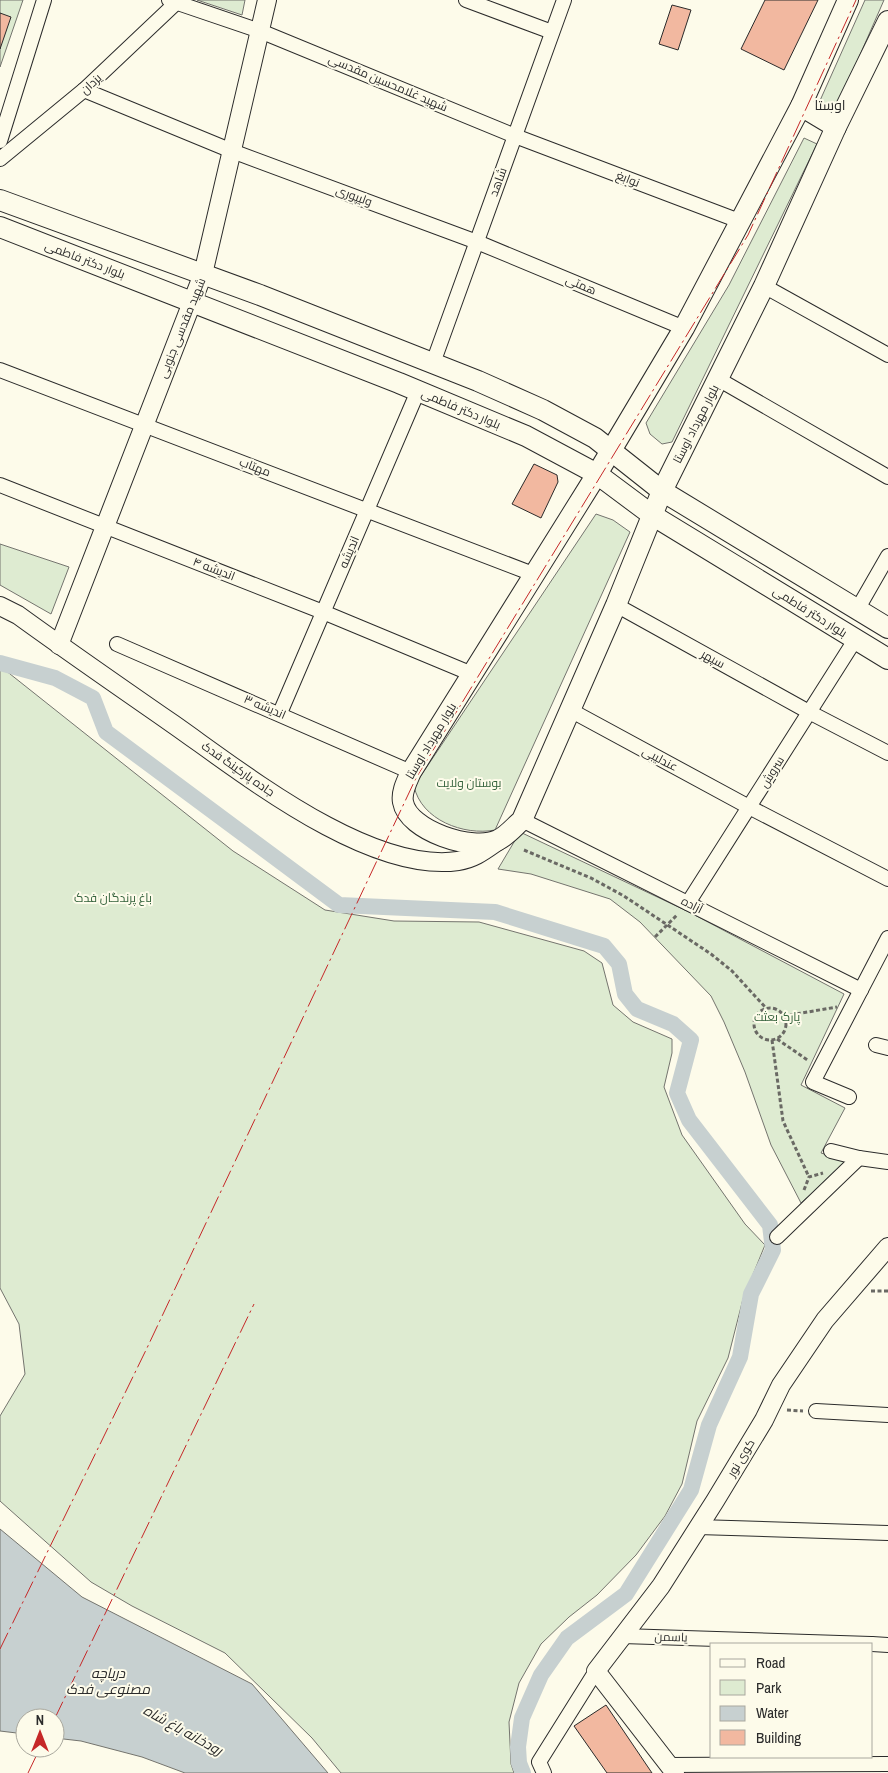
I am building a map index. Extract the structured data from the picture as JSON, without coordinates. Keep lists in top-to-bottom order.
{
  "streets": {
    "main road": ["بلوار دکتر فاطمی", "بلوار مهرداد اوستا"],
    "street": [
      "شهید غلامحسین مقدسی",
      "یزدان",
      "نوابغ",
      "شاهد",
      "ولیپوری",
      "همتی",
      "شهید مقدسی جنوبی",
      "مهتاب",
      "اندیشه",
      "اندیشه ۴",
      "سپهر",
      "اندیشه ۳",
      "عندلیبی",
      "جاده پارکینگ فدک",
      "سروش",
      "آزاده",
      "کوی نور",
      "یاسمن"
    ]
  },
  "crossings": [
    ["شهید غلامحسین مقدسی", "یزدان"],
    ["شهید غلامحسین مقدسی", "نوابغ"],
    ["شهید غلامحسین مقدسی", "شاهد"],
    ["شهید غلامحسین مقدسی", "شهید مقدسی جنوبی"],
    ["یزدان", "ولیپوری"],
    ["نوابغ", "شاهد"],
    ["نوابغ", "بلوار مهرداد اوستا"],
    ["شاهد", "ولیپوری"],
    ["شاهد", "بلوار دکتر فاطمی"],
    ["شاهد", "همتی"],
    ["ولیپوری", "همتی"],
    ["ولیپوری", "شهید مقدسی جنوبی"],
    ["بلوار دکتر فاطمی", "شهید مقدسی جنوبی"],
    ["بلوار دکتر فاطمی", "بلوار مهرداد اوستا"],
    ["بلوار دکتر فاطمی", "اندیشه"],
    ["بلوار دکتر فاطمی", "سروش"],
    ["همتی", "بلوار مهرداد اوستا"],
    ["شهید مقدسی جنوبی", "مهتاب"],
    ["شهید مقدسی جنوبی", "اندیشه ۴"],
    ["شهید مقدسی جنوبی", "جاده پارکینگ فدک"],
    ["بلوار مهرداد اوستا", "مهتاب"],
    ["بلوار مهرداد اوستا", "اندیشه ۴"],
    ["بلوار مهرداد اوستا", "سپهر"],
    ["بلوار مهرداد اوستا", "اندیشه ۳"],
    ["بلوار مهرداد اوستا", "عندلیبی"],
    ["بلوار مهرداد اوستا", "جاده پارکینگ فدک"],
    ["بلوار مهرداد اوستا", "آزاده"],
    ["مهتاب", "اندیشه"],
    ["اندیشه", "اندیشه ۴"],
    ["اندیشه", "اندیشه ۳"],
    ["سپهر", "سروش"],
    ["عندلیبی", "سروش"],
    ["سروش", "آزاده"],
    ["کوی نور", "یاسمن"]
  ],
  "districts": ["اوستا"],
  "water": ["دریاچه مصنوعی فدک", "رودخانه باغ شاه"],
  "parks": ["بوستان ولایت", "باغ پرندگان فدک", "پارک بعثت"],
  "legend": [
    "Road",
    "Park",
    "Water",
    "Building"
  ],
  "north": "top"
}
